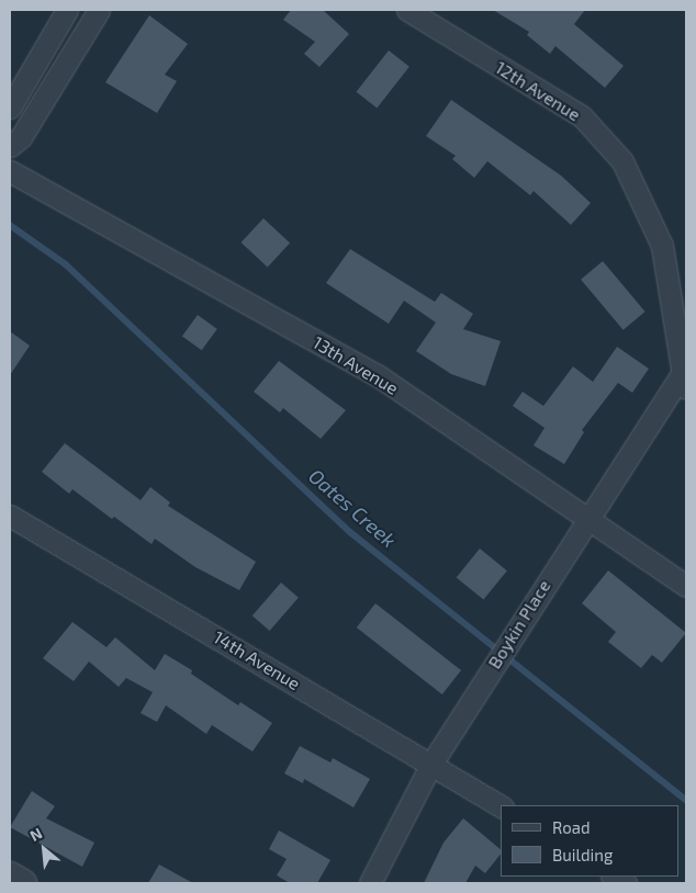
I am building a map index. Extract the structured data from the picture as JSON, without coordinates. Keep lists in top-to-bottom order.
{
  "streets": {
    "street": [
      "12th Avenue",
      "13th Avenue",
      "Boykin Place",
      "14th Avenue"
    ]
  },
  "crossings": [
    ["12th Avenue", "Boykin Place"],
    ["13th Avenue", "Boykin Place"],
    ["Boykin Place", "14th Avenue"]
  ],
  "water": ["Oates Creek"],
  "legend": ["Road", "Building"],
  "north": "top left"
}
